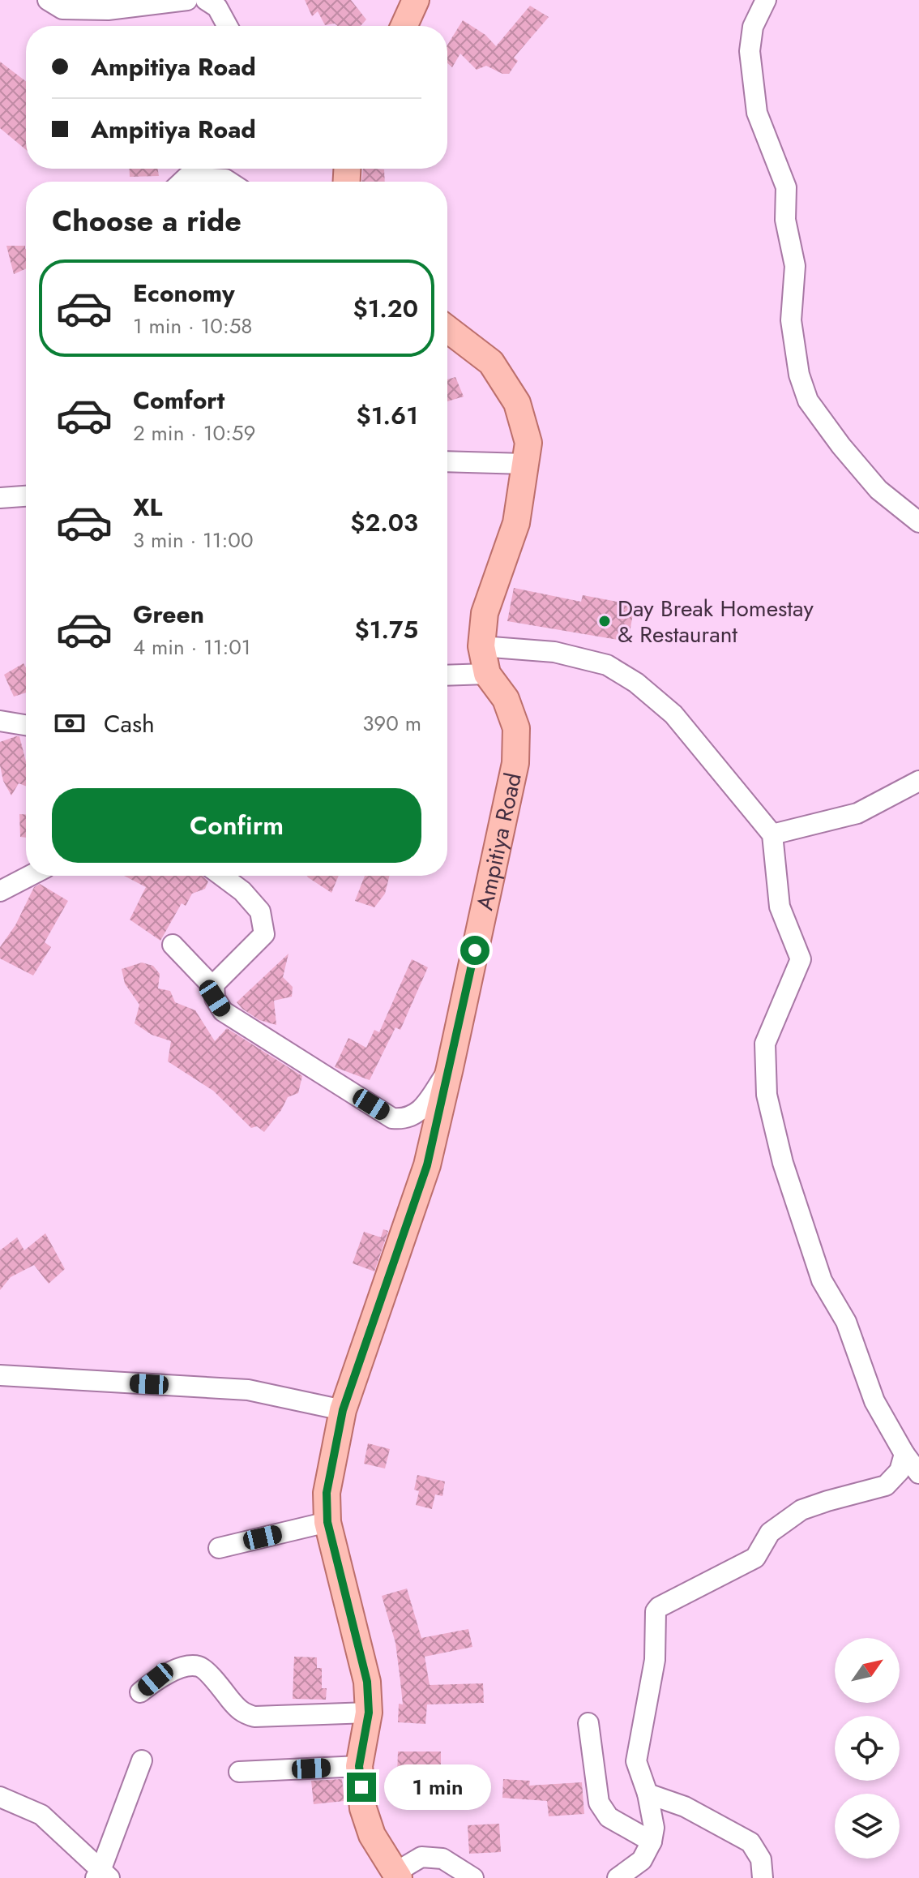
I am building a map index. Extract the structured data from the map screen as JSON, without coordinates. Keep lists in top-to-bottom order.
{
  "streets": {
    "main road": ["Ampitiya Road"]
  },
  "places": ["Day Break Homestay & Restaurant"],
  "north": "top right",
  "page": {
    "banner": ["Ampitiya Road", "Ampitiya Road"],
    "heading": "Choose a ride",
    "list": [
      {
        "name": "Economy",
        "note": "1 min · 10:58",
        "value": "$1.20"
      },
      {
        "name": "Comfort",
        "note": "2 min · 10:59",
        "value": "$1.61"
      },
      {
        "name": "XL",
        "note": "3 min · 11:00",
        "value": "$2.03"
      },
      {
        "name": "Green",
        "note": "4 min · 11:01",
        "value": "$1.75"
      }
    ],
    "pay": ["Cash", "390 m"],
    "buttons": "Confirm",
    "bubble": "1 min"
  }
}
